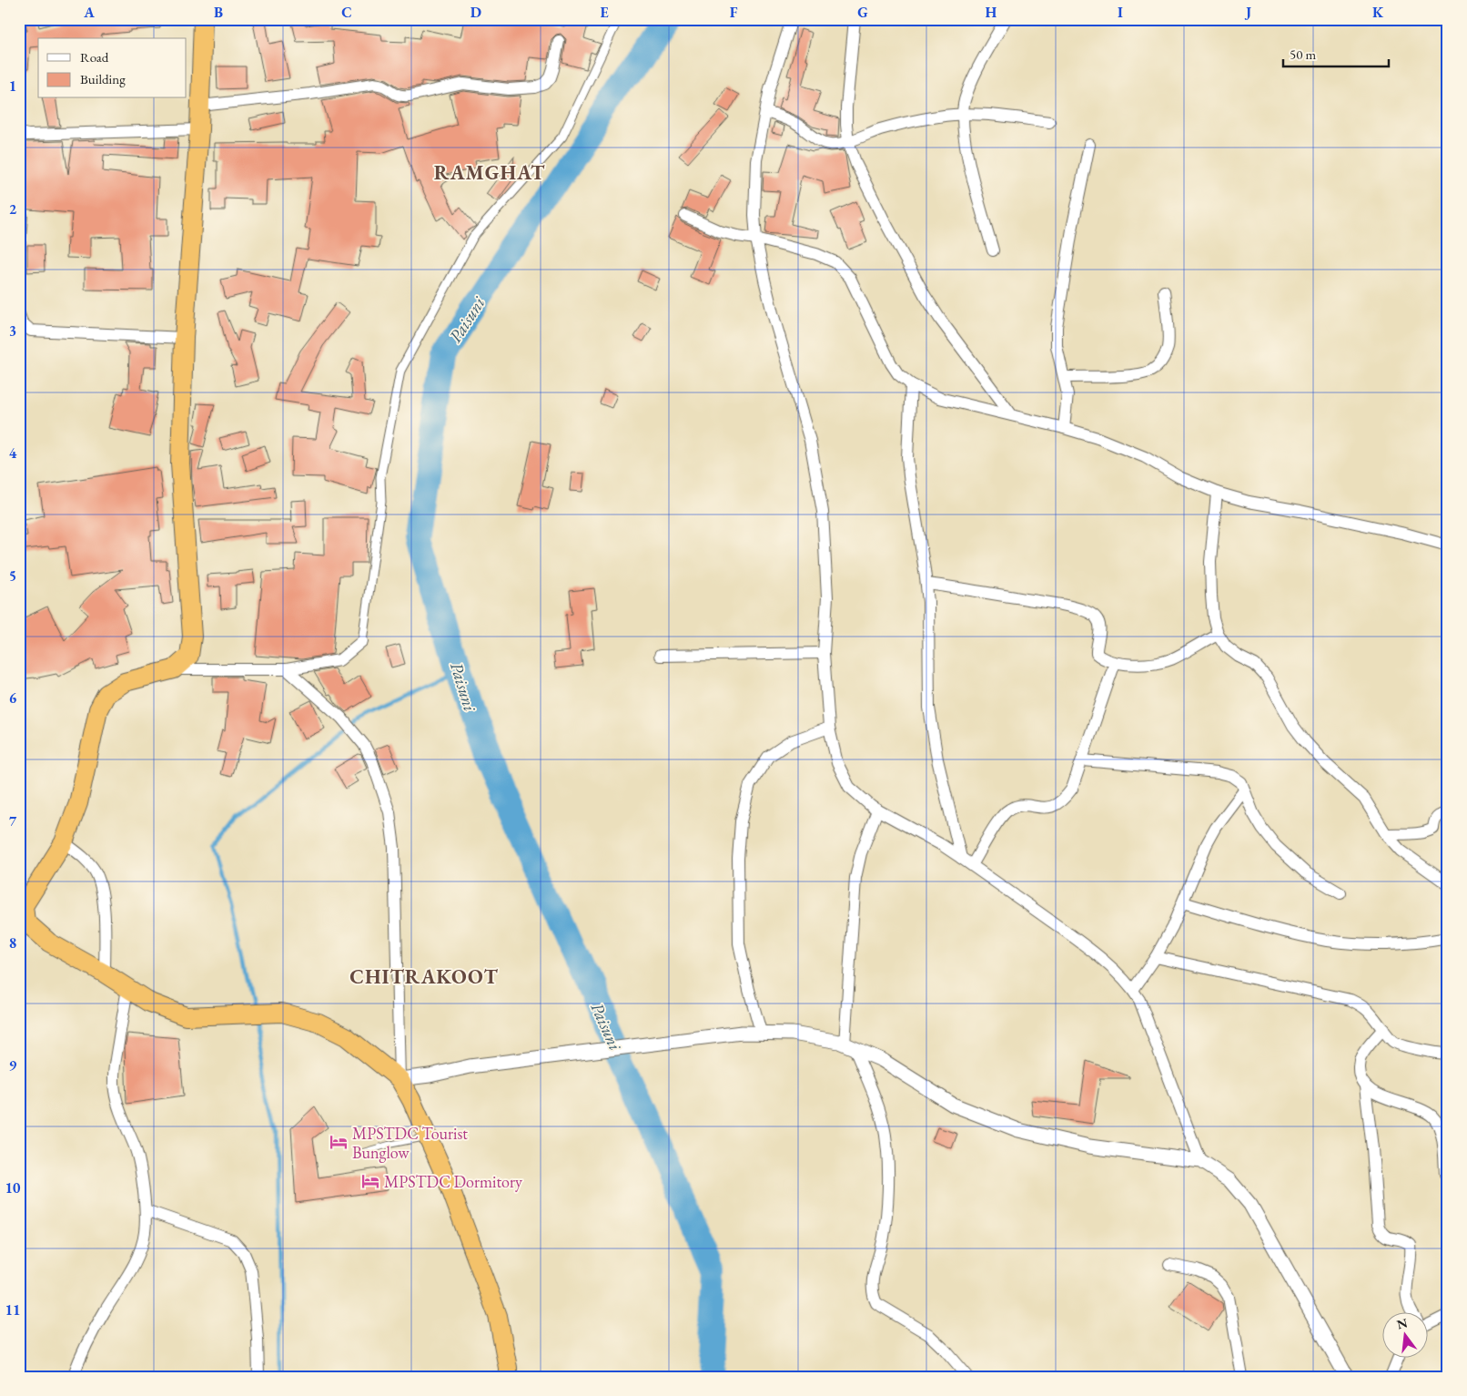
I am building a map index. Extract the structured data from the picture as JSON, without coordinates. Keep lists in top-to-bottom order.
{
  "districts": ["RAMGHAT", "CHITRAKOOT"],
  "water": ["Paisuni"],
  "places": {
    "hotel": ["MPSTDC Tourist Bunglow", "MPSTDC Dormitory"]
  },
  "legend": ["Road", "Building"],
  "scale_bar": "50 m",
  "north": "top",
  "grid": {
    "columns": [
      "A",
      "B",
      "C",
      "D",
      "E",
      "F",
      "G",
      "H",
      "I",
      "J",
      "K"
    ],
    "rows": [
      "1",
      "2",
      "3",
      "4",
      "5",
      "6",
      "7",
      "8",
      "9",
      "10",
      "11"
    ]
  }
}
